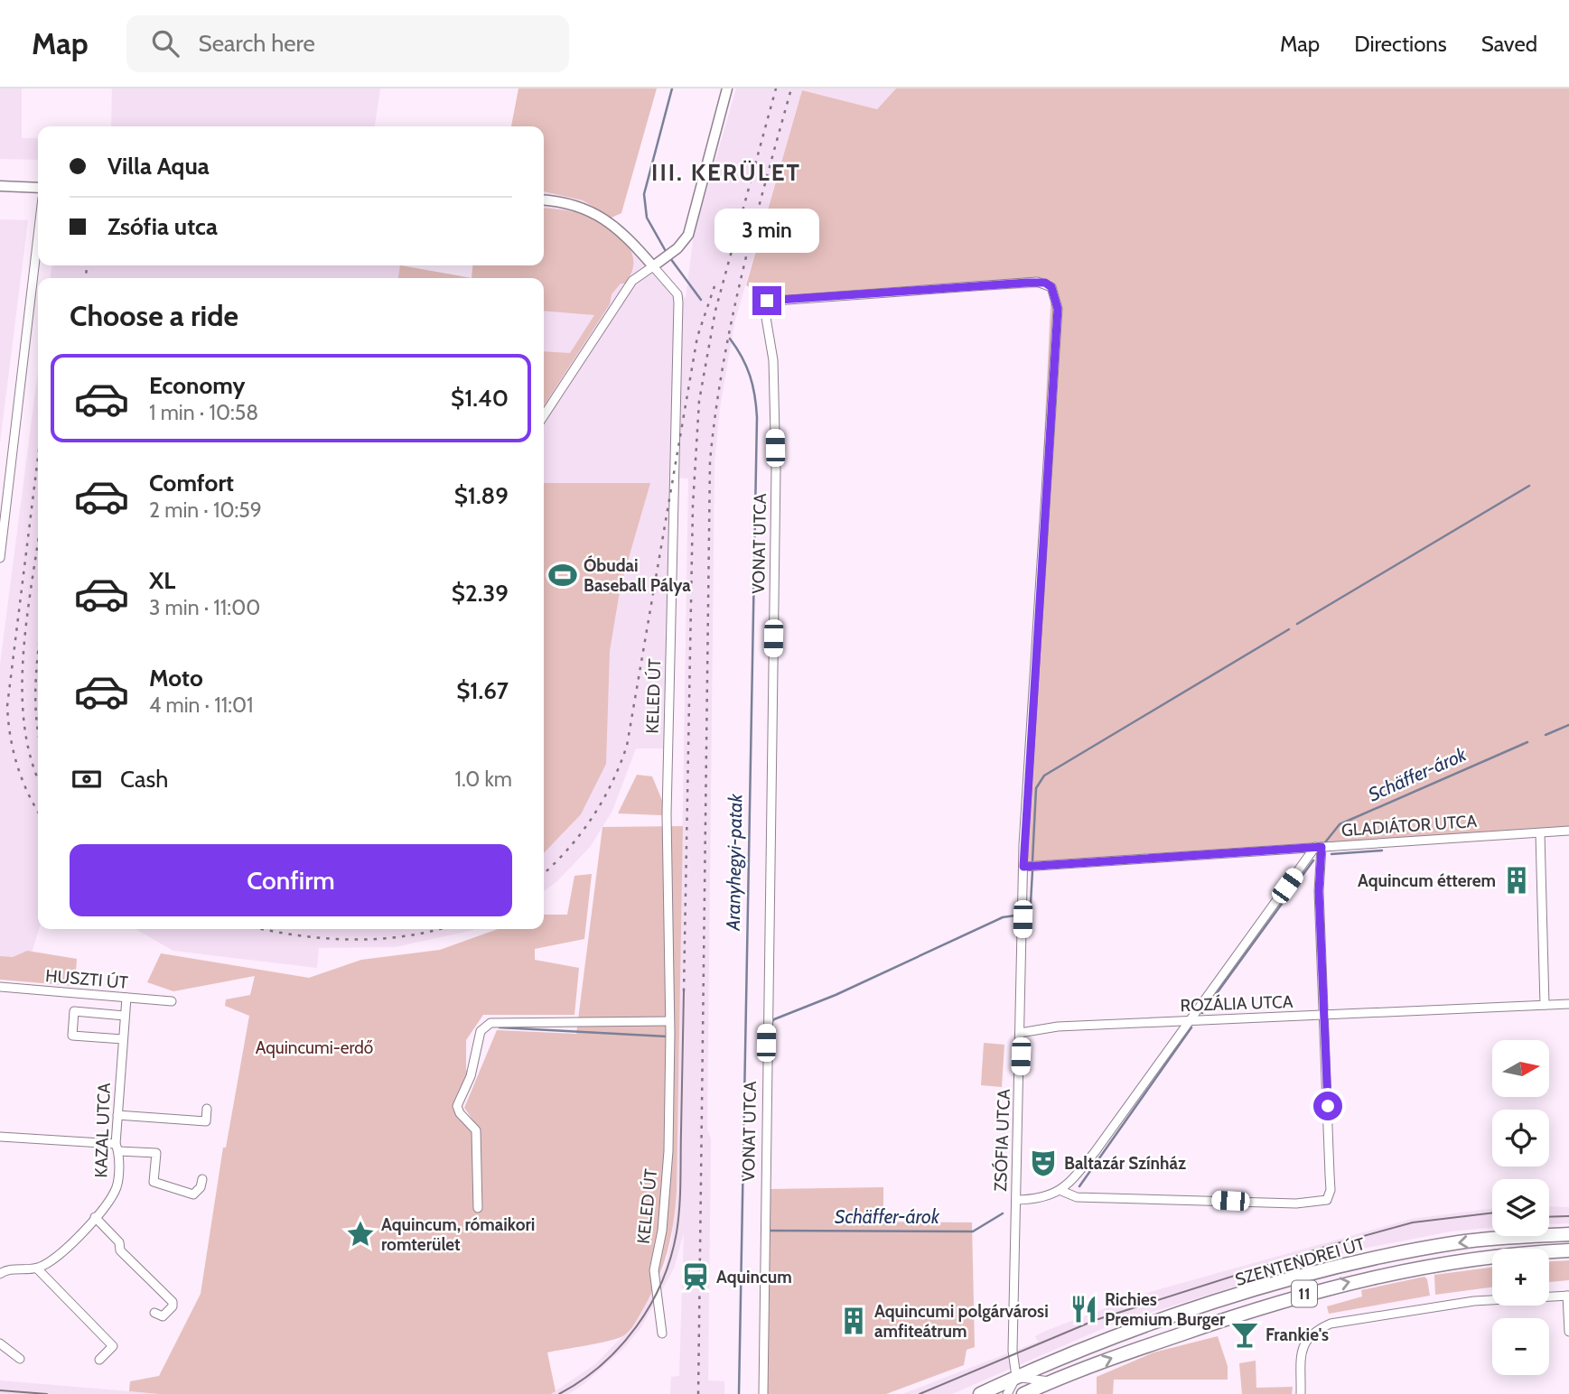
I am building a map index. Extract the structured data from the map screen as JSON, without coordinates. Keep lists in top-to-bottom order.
{
  "streets": {
    "main road": ["SZENTENDREI ÚT", "11"],
    "street": [
      "VONAT UTCA",
      "KELED ÚT",
      "GLADIÁTOR UTCA",
      "HUSZTI ÚT",
      "ROZÁLIA UTCA",
      "KAZAL UTCA",
      "ZSÓFIA UTCA"
    ]
  },
  "crossings": [
    ["VONAT UTCA", "ZSÓFIA UTCA"],
    ["GLADIÁTOR UTCA", "ZSÓFIA UTCA"],
    ["HUSZTI ÚT", "KAZAL UTCA"],
    ["ROZÁLIA UTCA", "ZSÓFIA UTCA"],
    ["ZSÓFIA UTCA", "SZENTENDREI ÚT"]
  ],
  "districts": ["III. KERÜLET"],
  "water": ["Schäffer-árok", "Aranyhegyi-patak"],
  "parks": ["Aquincumi-erdő"],
  "places": {
    "sports": ["Óbudai Baseball Pálya"],
    "building": ["Aquincum étterem", "Aquincumi polgárvárosi amfiteátrum"],
    "theatre": ["Baltazár Színház"],
    "place": ["Aquincum, rómaikori romterület"],
    "station": ["Aquincum"],
    "restaurant": ["Richies Premium Burger"],
    "bar": ["Frankie's"]
  },
  "north": "right",
  "page": {
    "header": "Map",
    "search": "Search here",
    "nav": ["Map", "Directions", "Saved"],
    "banner": ["Villa Aqua", "Zsófia utca"],
    "bubble": "3 min",
    "heading": "Choose a ride",
    "list": [
      {
        "name": "Economy",
        "note": "1 min · 10:58",
        "value": "$1.40"
      },
      {
        "name": "Comfort",
        "note": "2 min · 10:59",
        "value": "$1.89"
      },
      {
        "name": "XL",
        "note": "3 min · 11:00",
        "value": "$2.39"
      },
      {
        "name": "Moto",
        "note": "4 min · 11:01",
        "value": "$1.67"
      }
    ],
    "pay": ["Cash", "1.0 km"],
    "buttons": "Confirm",
    "map_buttons": ["+", "−"]
  }
}
